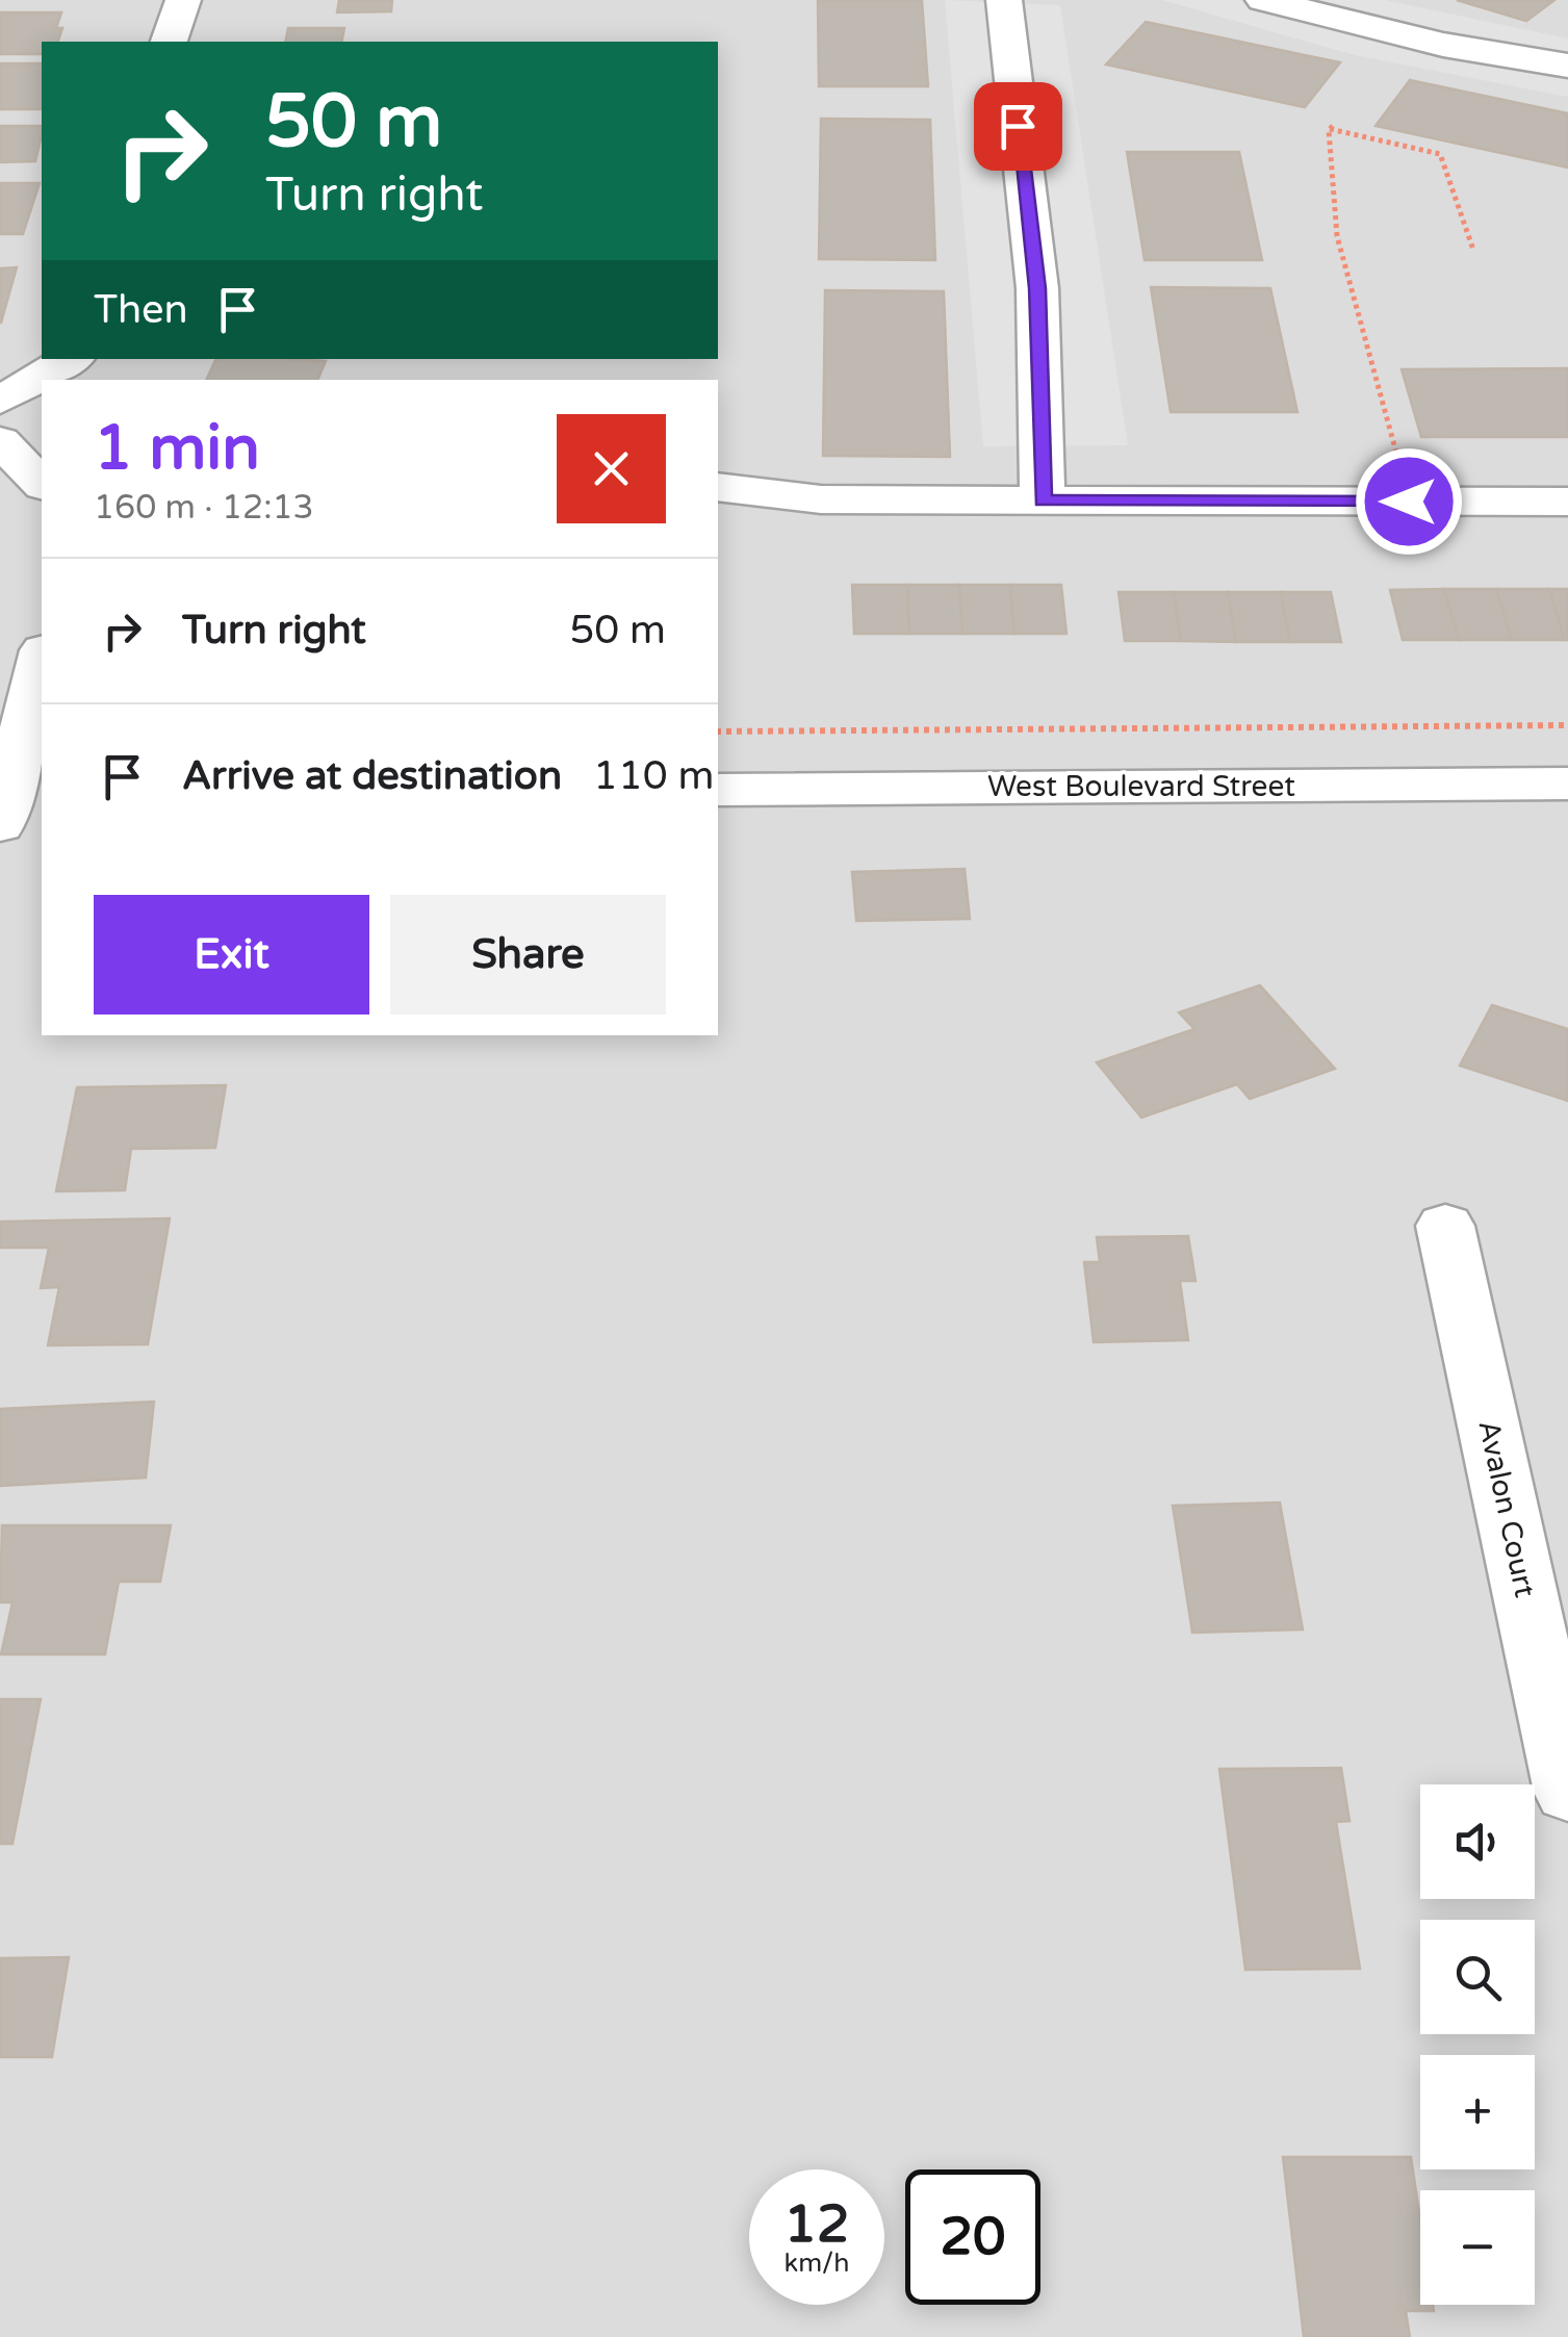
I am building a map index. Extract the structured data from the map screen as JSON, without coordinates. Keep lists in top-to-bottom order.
{
  "streets": {
    "street": ["West Boulevard Street", "Avalon Court"]
  },
  "page": {
    "turn": ["50 m", "Turn right"],
    "then": "Then",
    "heading": ["1 min", "160 m · 12:13"],
    "list": [
      {
        "name": "Turn right",
        "value": "50 m"
      },
      {
        "name": "Arrive at destination",
        "value": "110 m"
      }
    ],
    "buttons": ["Exit", "Share"],
    "map_buttons": ["+", "−"],
    "speed": "12 km/h",
    "limit": "20"
  }
}
